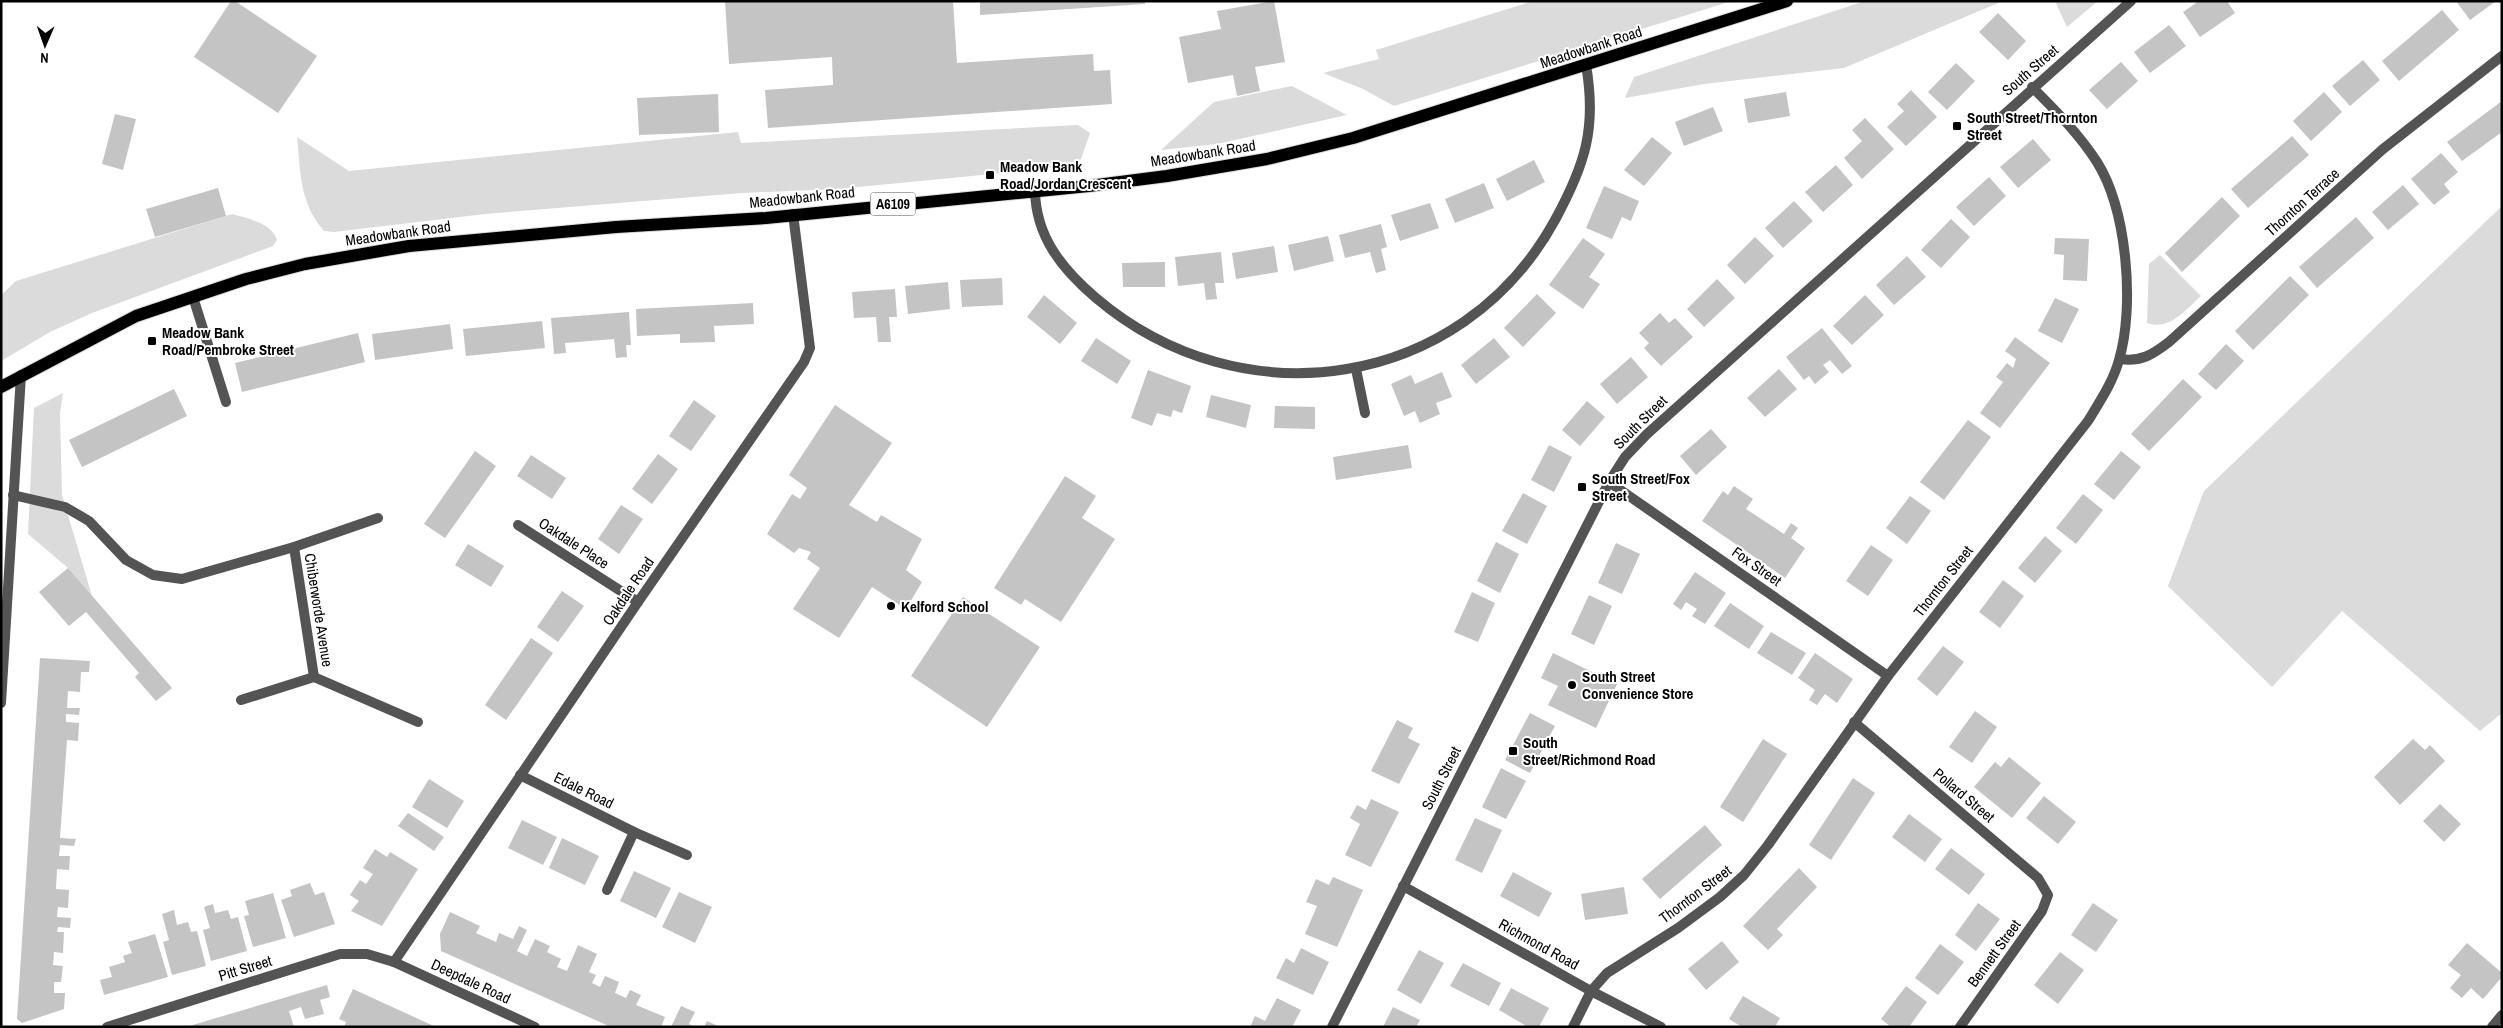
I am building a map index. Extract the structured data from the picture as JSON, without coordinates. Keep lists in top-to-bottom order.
{
  "streets": {
    "main road": ["Meadowbank Road", "A6109"],
    "street": [
      "South Street",
      "Thornton Terrace",
      "Oakdale Place",
      "Fox Street",
      "Thornton Street",
      "Oakdale Road",
      "Chiberworde Avenue",
      "Edale Road",
      "Pollard Street",
      "Richmond Road",
      "Bennett Street",
      "Pitt Street",
      "Deepdale Road"
    ]
  },
  "crossings": [
    ["Meadowbank Road", "Oakdale Road"],
    ["South Street", "Fox Street"],
    ["South Street", "Thornton Street"],
    ["South Street", "Richmond Road"],
    ["Thornton Terrace", "Thornton Street"],
    ["Oakdale Place", "Oakdale Road"],
    ["Fox Street", "Thornton Street"],
    ["Thornton Street", "Pollard Street"],
    ["Thornton Street", "Richmond Road"],
    ["Oakdale Road", "Edale Road"],
    ["Oakdale Road", "Pitt Street"],
    ["Oakdale Road", "Deepdale Road"],
    ["Pollard Street", "Bennett Street"],
    ["Pitt Street", "Deepdale Road"]
  ],
  "places": {
    "transit": [
      "South Street/Thornton Street",
      "Meadow Bank Road/Jordan Crescent",
      "Meadow Bank Road/Pembroke Street",
      "South Street/Fox Street",
      "South Street/Richmond Road"
    ],
    "other": ["Kelford School", "South Street Convenience Store"]
  },
  "north": "bottom"
}
